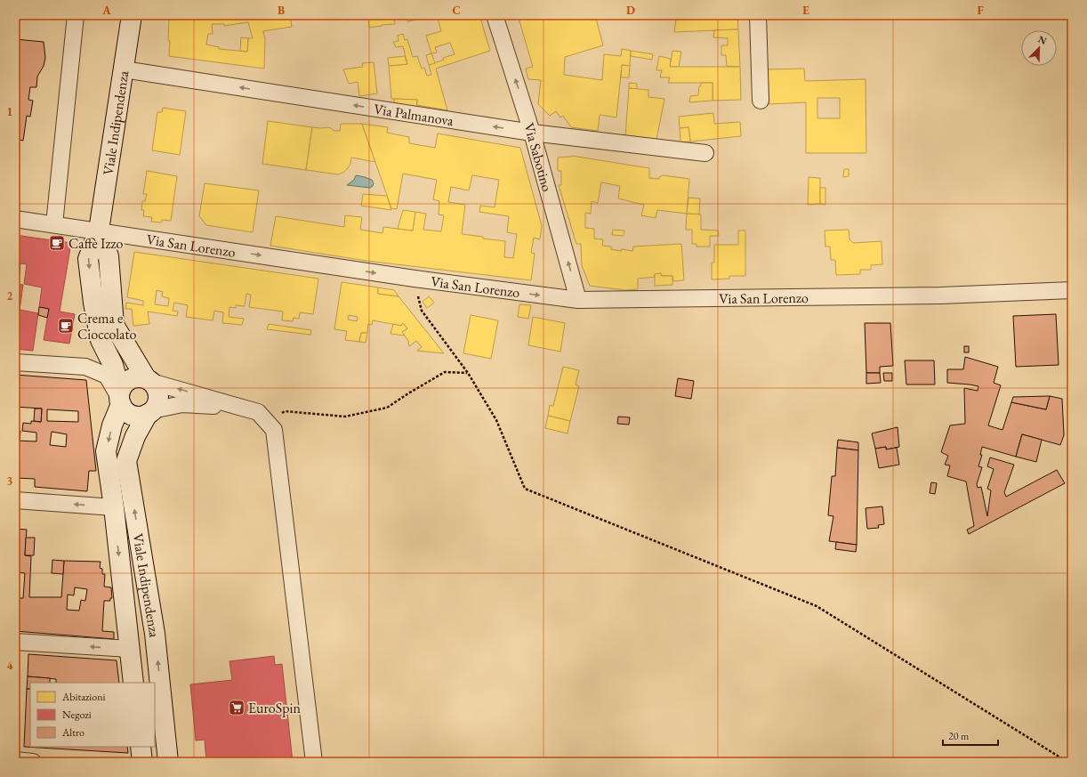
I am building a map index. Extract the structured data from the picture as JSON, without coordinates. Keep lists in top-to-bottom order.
{
  "streets": {
    "main road": ["Viale Indipendenza"],
    "street": ["Via Palmanova", "Via Sabotino", "Via San Lorenzo"]
  },
  "crossings": [
    ["Via Palmanova", "Viale Indipendenza"],
    ["Via Palmanova", "Via Sabotino"],
    ["Viale Indipendenza", "Via San Lorenzo"],
    ["Via Sabotino", "Via San Lorenzo"]
  ],
  "one_way": ["Via Palmanova", "Via Sabotino", "Via San Lorenzo"],
  "places": {
    "cafe": ["Caffè Izzo", "Crema e Cioccolato"],
    "supermarket": ["EuroSpin"]
  },
  "legend": ["Abitazioni", "Negozi", "Altro"],
  "scale_bar": "20 m",
  "north": "top right",
  "grid": {
    "columns": [
      "A",
      "B",
      "C",
      "D",
      "E",
      "F"
    ],
    "rows": [
      "1",
      "2",
      "3",
      "4"
    ]
  }
}
